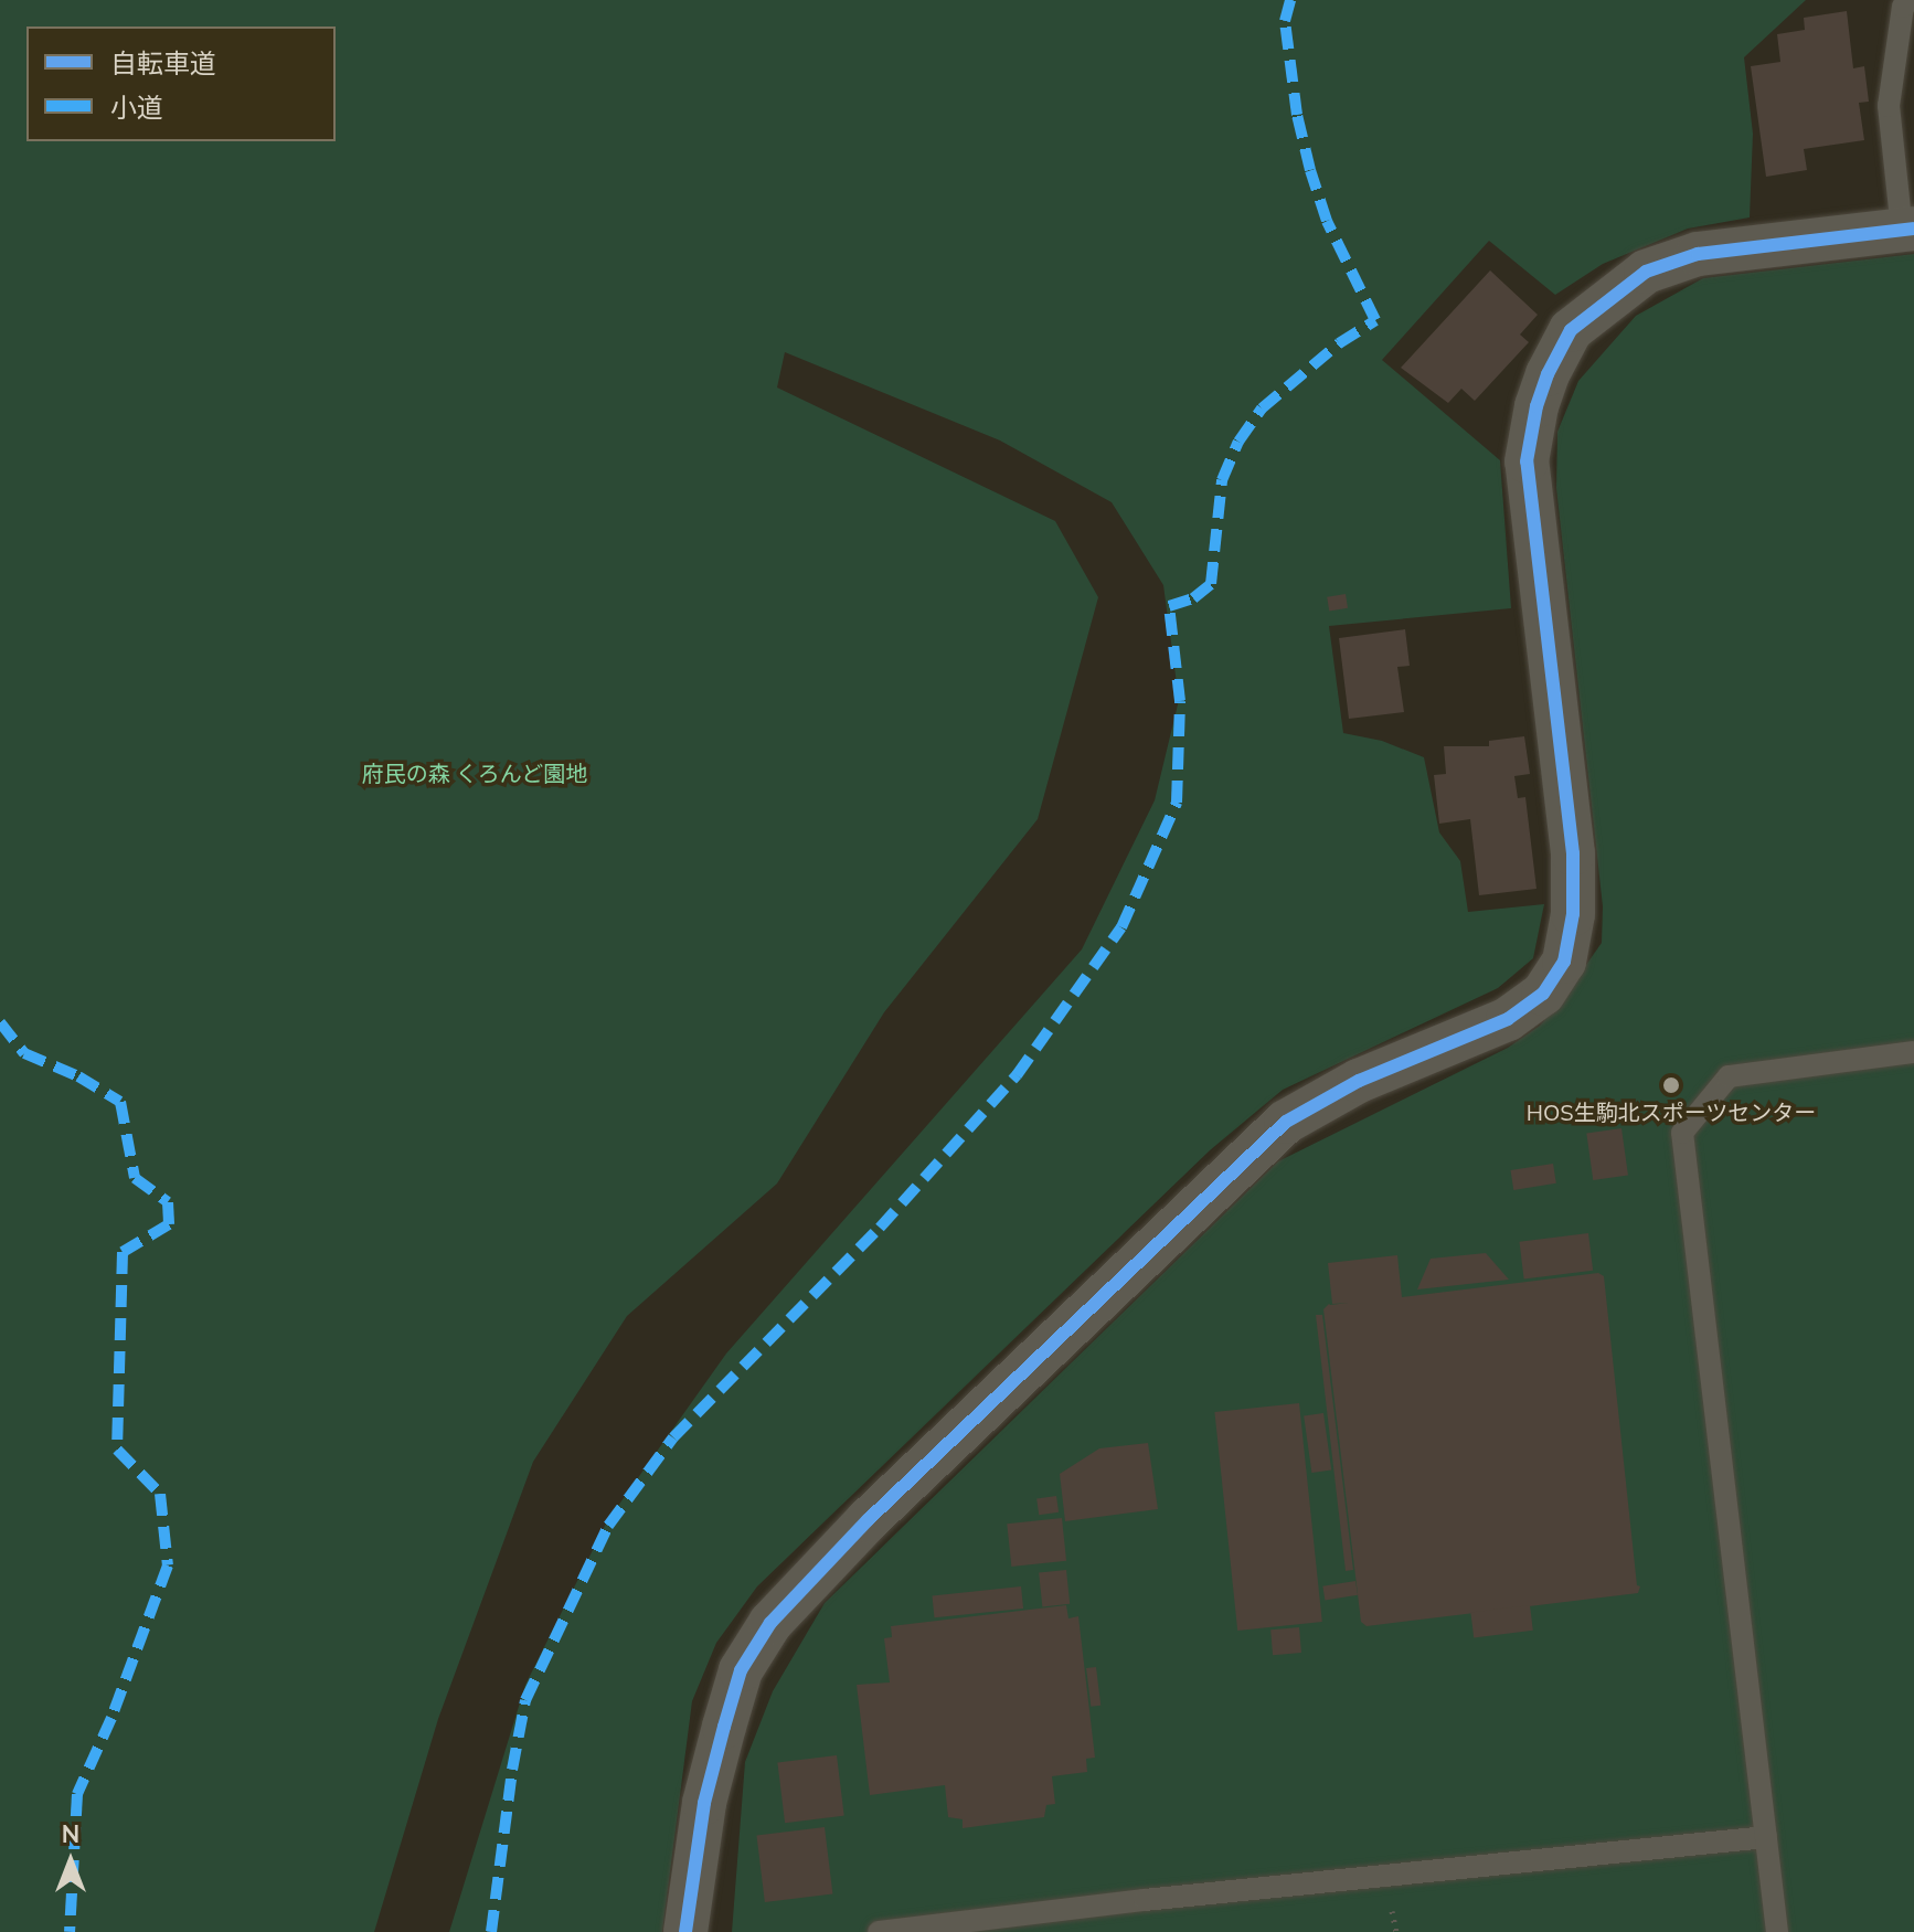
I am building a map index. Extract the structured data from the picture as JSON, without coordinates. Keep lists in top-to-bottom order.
{
  "parks": ["府民の森 くろんど園地"],
  "places": ["HOS生駒北スポーツセンター"],
  "legend": ["自転車道", "小道"],
  "north": "top"
}
